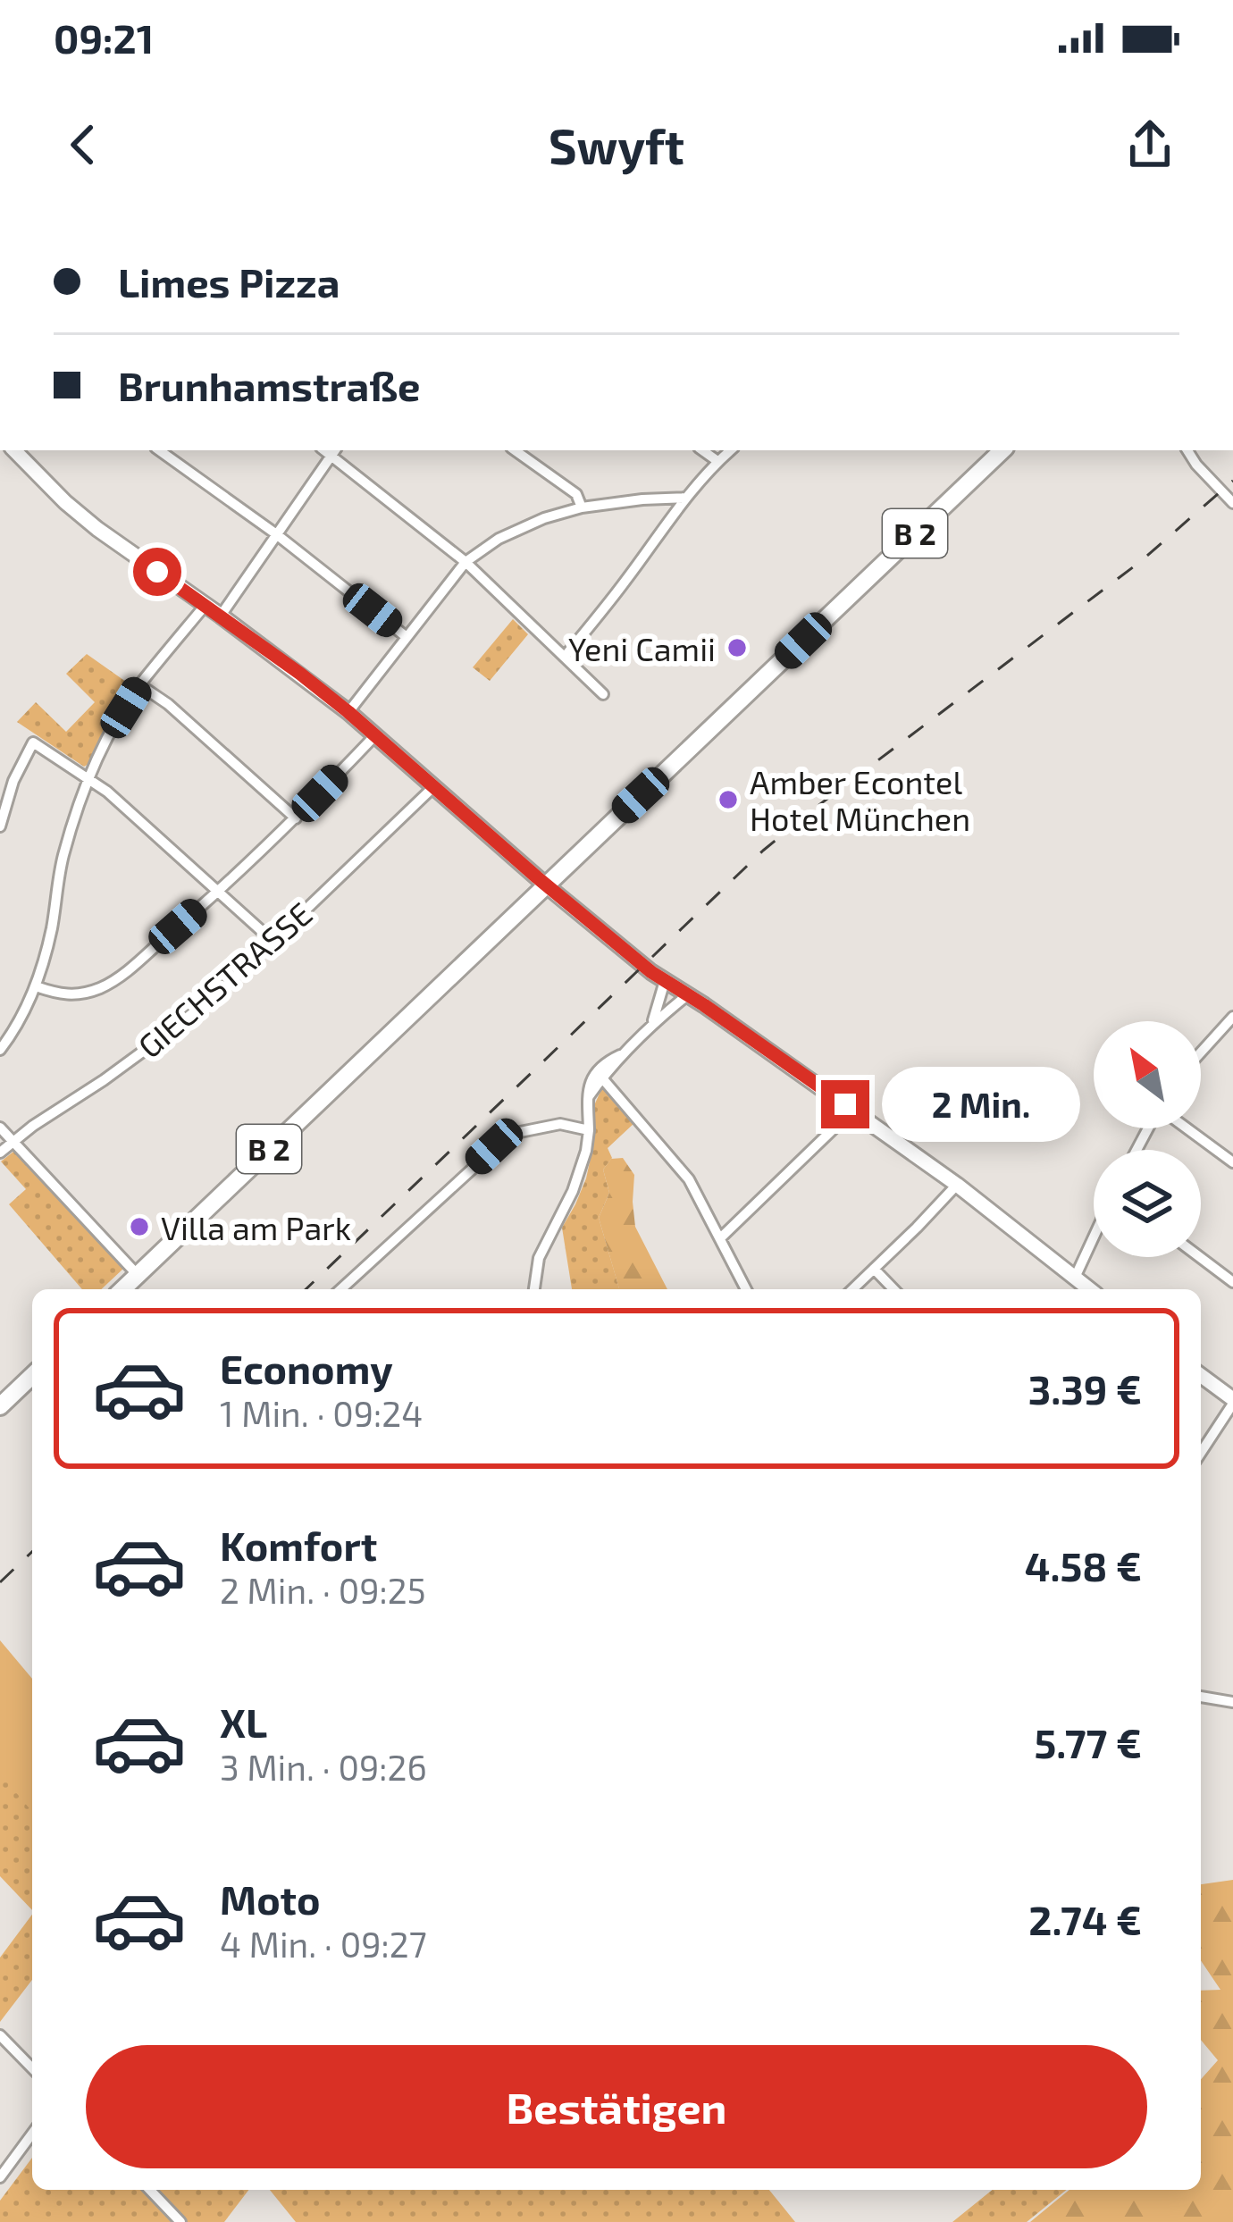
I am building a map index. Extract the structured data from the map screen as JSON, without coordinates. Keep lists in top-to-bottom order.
{
  "streets": {
    "main road": ["B 2"],
    "street": ["GIECHSTRASSE"]
  },
  "places": ["Yeni Camii", "Amber Econtel Hotel München", "Villa am Park"],
  "north": "top left",
  "page": {
    "status": "09:21",
    "header": "Swyft",
    "banner": ["Limes Pizza", "Brunhamstraße"],
    "bubble": "2 Min.",
    "list": [
      {
        "name": "Economy",
        "note": "1 Min. · 09:24",
        "value": "3.39 €"
      },
      {
        "name": "Komfort",
        "note": "2 Min. · 09:25",
        "value": "4.58 €"
      },
      {
        "name": "XL",
        "note": "3 Min. · 09:26",
        "value": "5.77 €"
      },
      {
        "name": "Moto",
        "note": "4 Min. · 09:27",
        "value": "2.74 €"
      }
    ],
    "buttons": "Bestätigen"
  }
}
